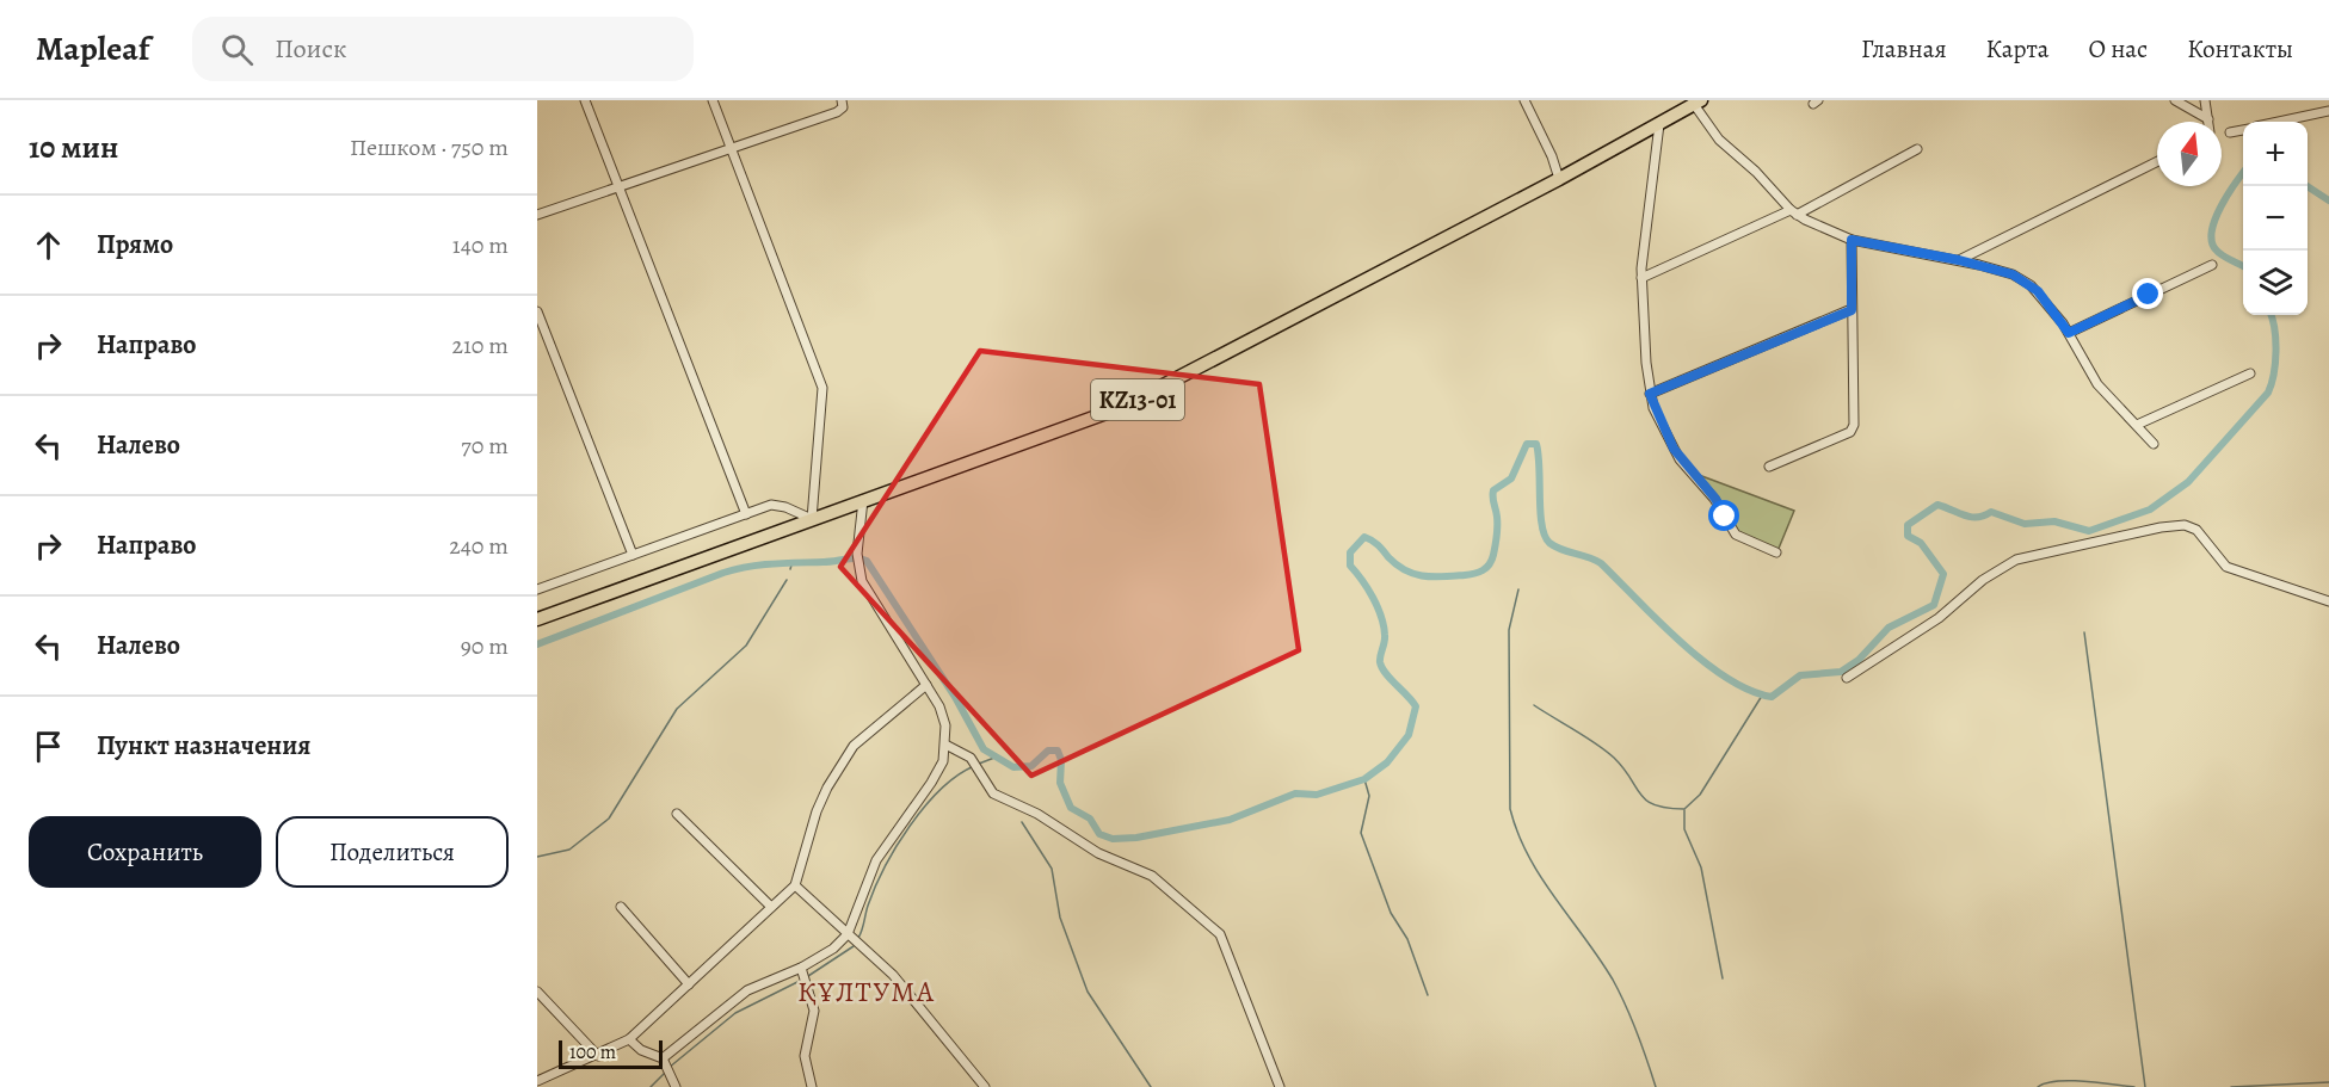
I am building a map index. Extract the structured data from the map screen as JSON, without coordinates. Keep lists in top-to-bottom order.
{
  "streets": {
    "highway": ["KZ13-01"]
  },
  "districts": ["ҚҰЛТУМА"],
  "scale_bar": "100 m",
  "north": "top",
  "page": {
    "header": "Mapleaf",
    "search": "Поиск",
    "nav": [
      "Главная",
      "Карта",
      "О нас",
      "Контакты"
    ],
    "heading": ["10 мин", "Пешком · 750 m"],
    "map_buttons": ["+", "−"],
    "list": [
      ["Прямо", "140 m"],
      ["Направо", "210 m"],
      ["Налево", "70 m"],
      ["Направо", "240 m"],
      ["Налево", "90 m"],
      "Пункт назначения"
    ],
    "buttons": ["Сохранить", "Поделиться"],
    "scale": "100 m"
  }
}
